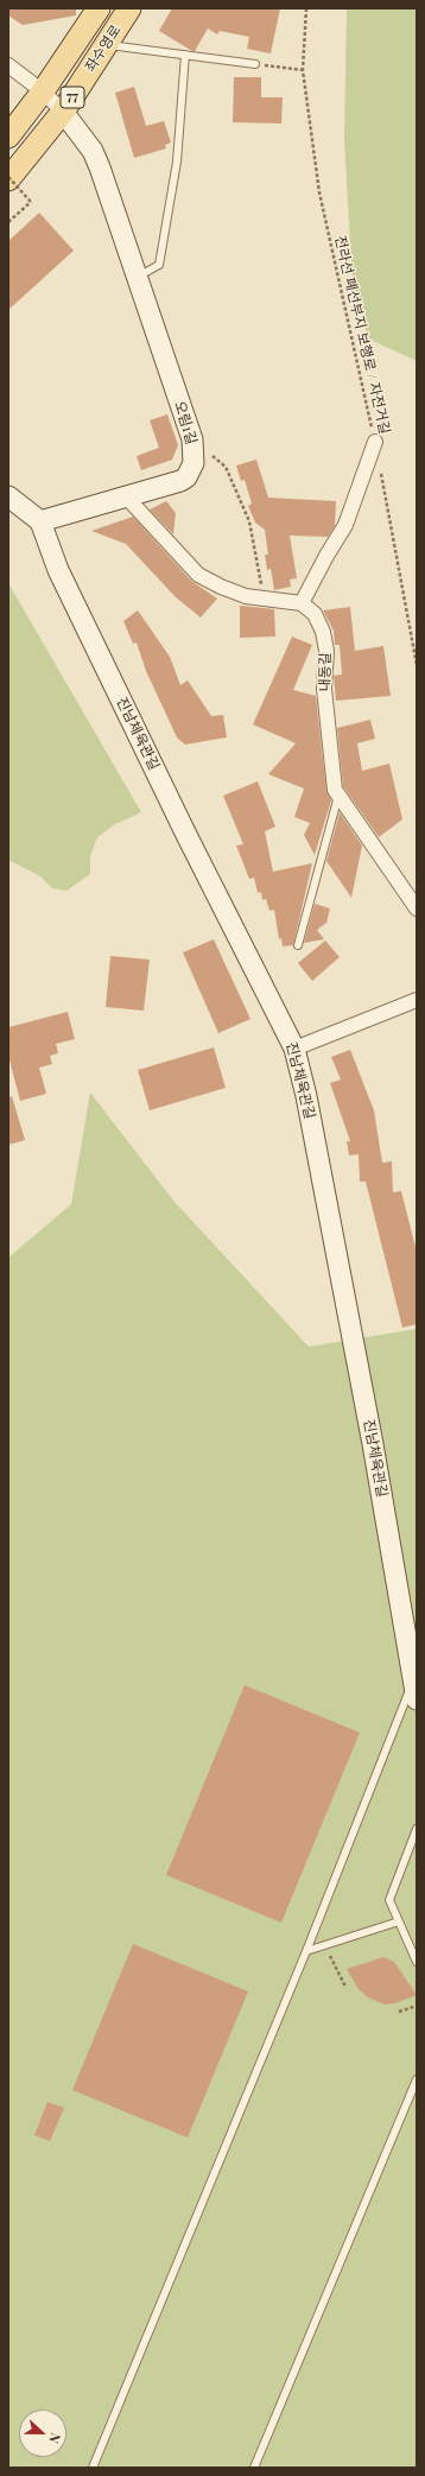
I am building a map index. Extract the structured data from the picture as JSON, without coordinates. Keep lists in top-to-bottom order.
{
  "streets": {
    "main road": ["좌수영로", "77"],
    "street": ["오림1길", "내동길", "진남체육관길"],
    "path": ["전라선 폐선부지 보행로 / 자전거길"]
  },
  "crossings": [
    ["좌수영로", "오림1길"],
    ["오림1길", "진남체육관길"]
  ],
  "north": "right"
}
